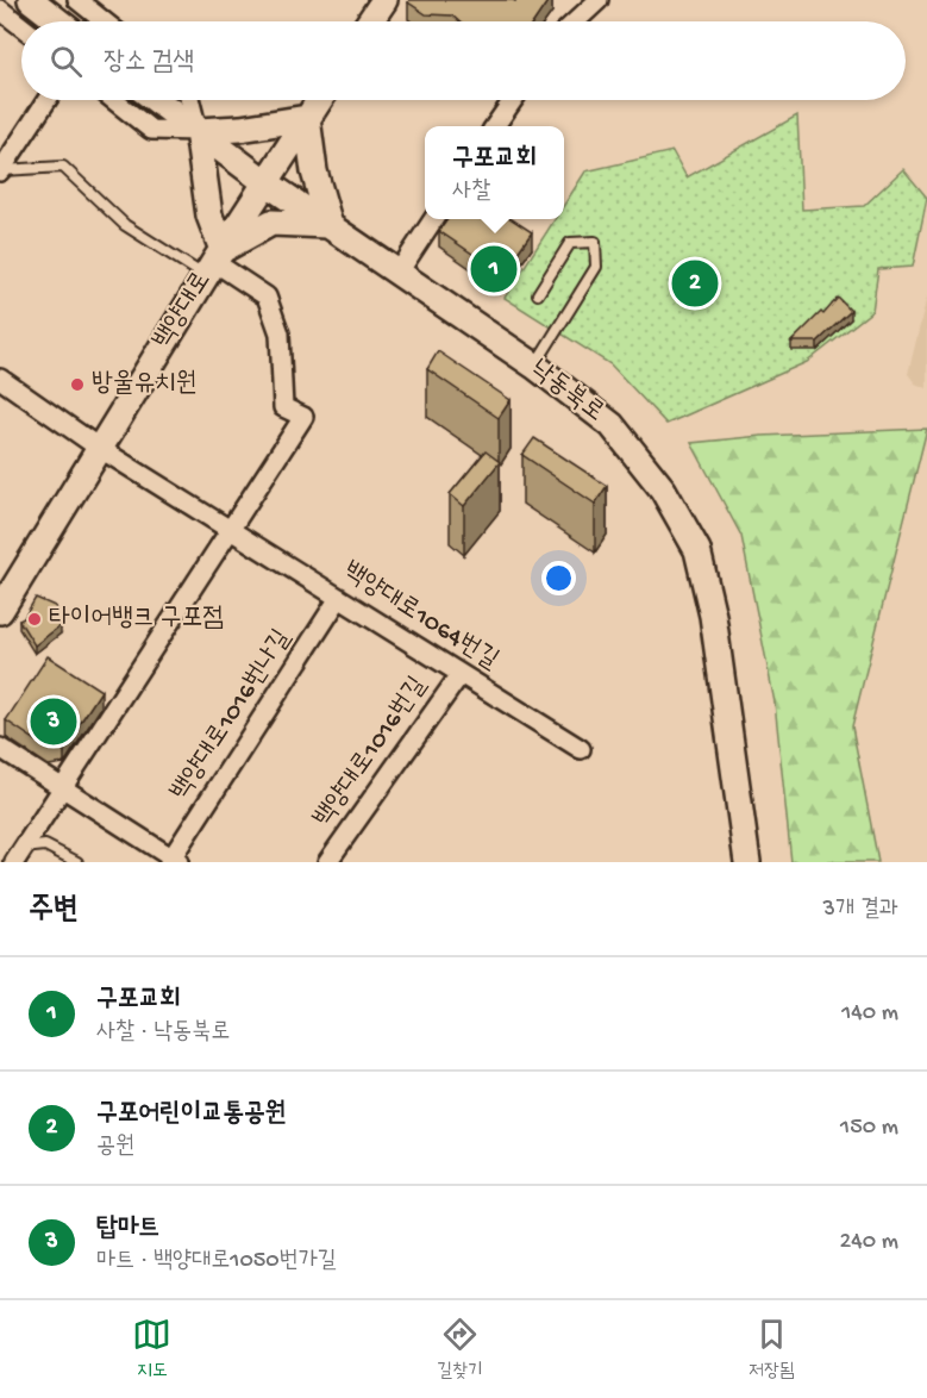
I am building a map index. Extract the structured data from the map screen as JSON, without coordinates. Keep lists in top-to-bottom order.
{
  "streets": {
    "main road": ["백양대로", "낙동북로"],
    "street": ["백양대로1064번길", "백양대로1016번나길", "백양대로1016번길"]
  },
  "crossings": [
    ["백양대로", "낙동북로"],
    ["백양대로", "백양대로1064번길"],
    ["백양대로1064번길", "백양대로1016번나길"],
    ["백양대로1064번길", "백양대로1016번길"]
  ],
  "places": ["방울유치원", "타이어뱅크 구포점"],
  "page": {
    "search": "장소 검색",
    "popup": ["구포교회", "사찰"],
    "pins": ["1", "2", "3"],
    "heading": ["주변", "3개 결과"],
    "list": [
      {
        "mark": "1",
        "name": "구포교회",
        "note": "사찰 · 낙동북로",
        "value": "140 m"
      },
      {
        "mark": "2",
        "name": "구포어린이교통공원",
        "note": "공원",
        "value": "150 m"
      },
      {
        "mark": "3",
        "name": "탑마트",
        "note": "마트 · 백양대로1050번가길",
        "value": "240 m"
      }
    ],
    "nav": ["지도", "길찾기", "저장됨"]
  }
}
